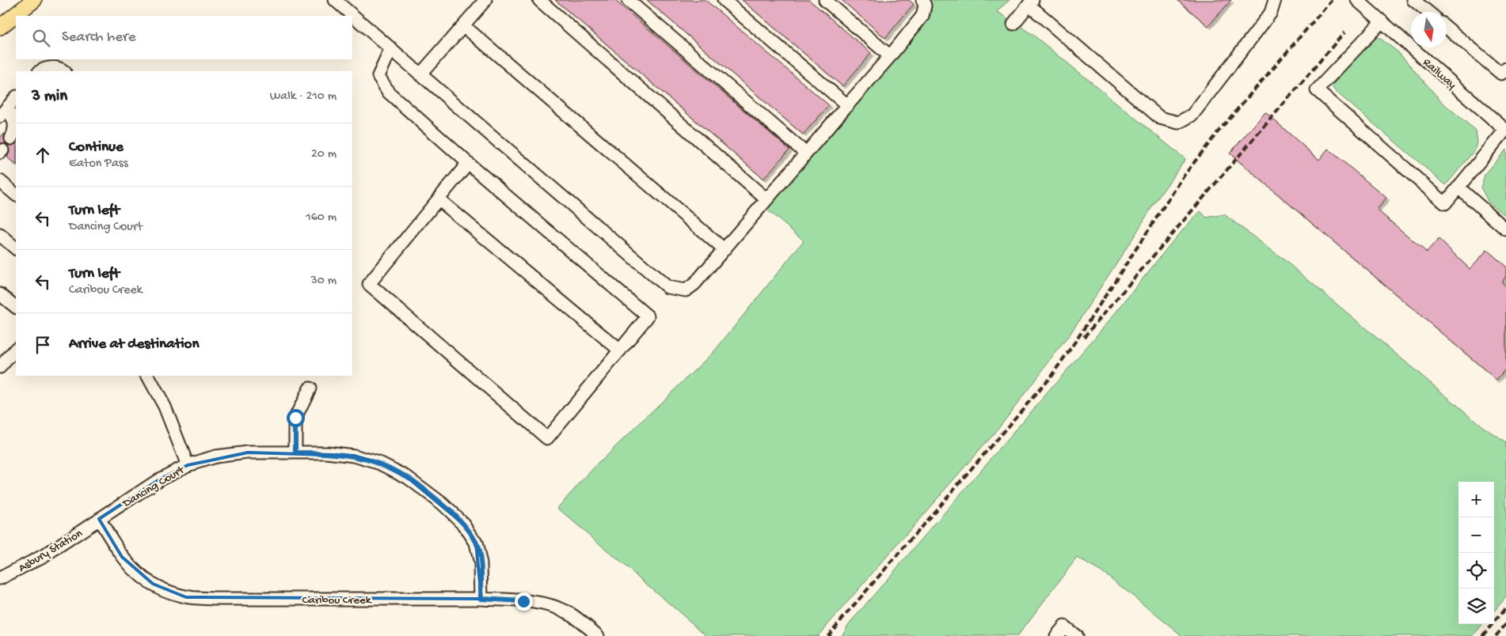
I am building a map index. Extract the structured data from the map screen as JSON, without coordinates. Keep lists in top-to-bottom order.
{
  "streets": {
    "street": [
      "Railway",
      "Dancing Court",
      "Asbury Station",
      "Caribou Creek"
    ]
  },
  "crossings": [
    ["Dancing Court", "Asbury Station"],
    ["Dancing Court", "Caribou Creek"],
    ["Asbury Station", "Caribou Creek"]
  ],
  "north": "bottom",
  "page": {
    "search": "Search here",
    "heading": ["3 min", "Walk · 210 m"],
    "list": [
      ["Continue", "Eaton Pass", "20 m"],
      ["Turn left", "Dancing Court", "160 m"],
      ["Turn left", "Caribou Creek", "30 m"],
      "Arrive at destination"
    ],
    "map_buttons": ["+", "−"]
  }
}
